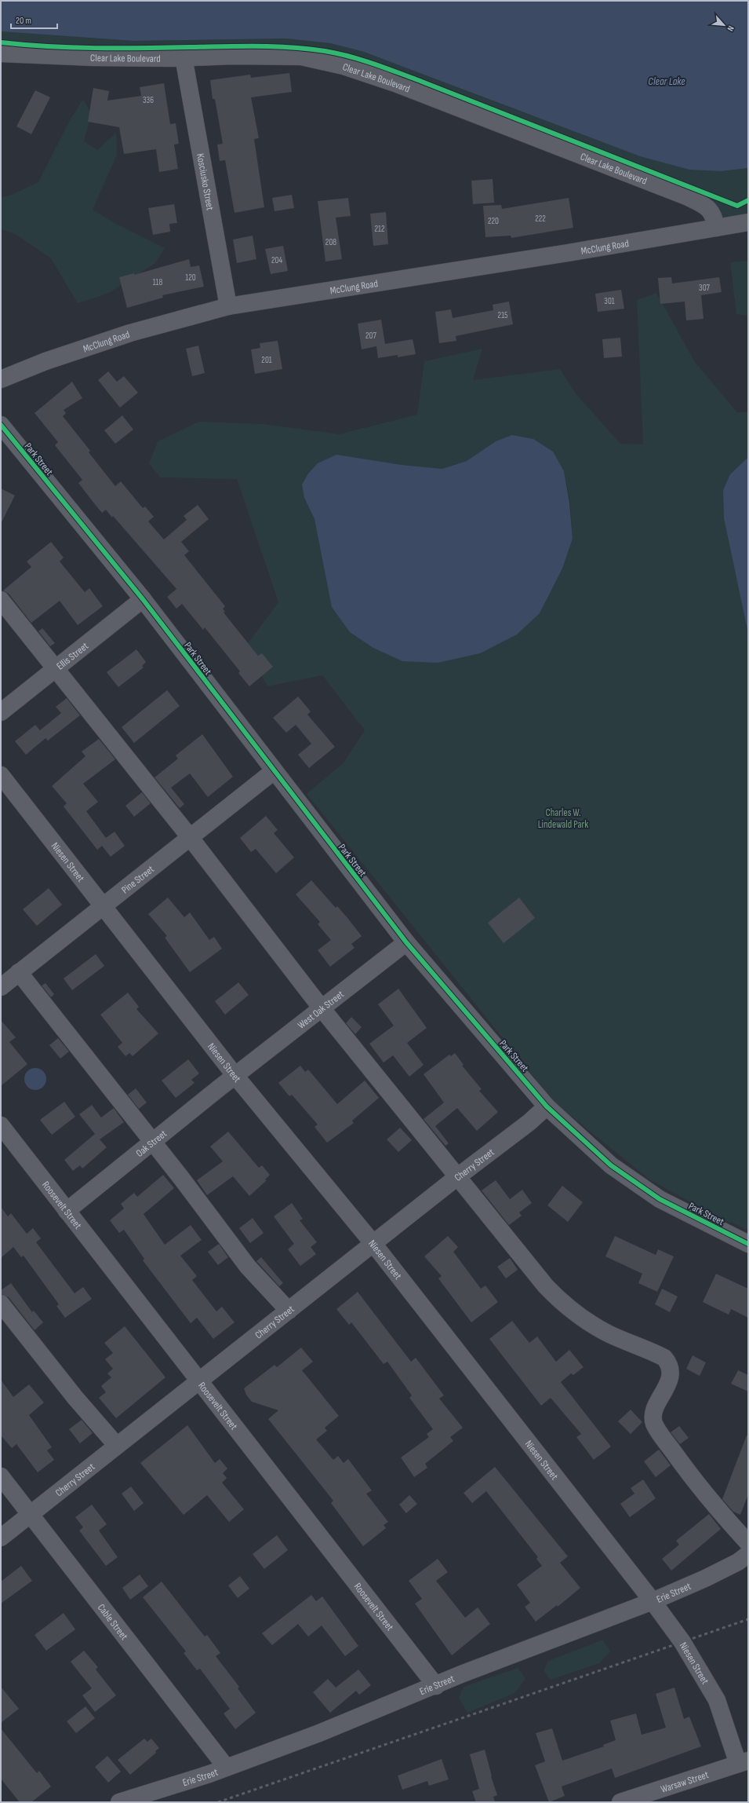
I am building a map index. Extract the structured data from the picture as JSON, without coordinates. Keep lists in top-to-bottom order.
{
  "streets": {
    "street": [
      "Clear Lake Boulevard",
      "Kosciusko Street",
      "McClung Road",
      "Park Street",
      "Ellis Street",
      "Niesen Street",
      "Pine Street",
      "West Oak Street",
      "Oak Street",
      "Cherry Street",
      "Roosevelt Street",
      "Erie Street",
      "Cable Street",
      "Warsaw Street"
    ]
  },
  "crossings": [
    ["Clear Lake Boulevard", "Kosciusko Street"],
    ["Clear Lake Boulevard", "McClung Road"],
    ["Kosciusko Street", "McClung Road"],
    ["Park Street", "Ellis Street"],
    ["Park Street", "Pine Street"],
    ["Park Street", "West Oak Street"],
    ["Park Street", "Cherry Street"],
    ["Niesen Street", "Pine Street"],
    ["Niesen Street", "West Oak Street"],
    ["Niesen Street", "Oak Street"],
    ["Niesen Street", "Cherry Street"],
    ["Niesen Street", "Erie Street"],
    ["Niesen Street", "Warsaw Street"],
    ["West Oak Street", "Oak Street"],
    ["Oak Street", "Roosevelt Street"],
    ["Cherry Street", "Roosevelt Street"],
    ["Cherry Street", "Cable Street"],
    ["Roosevelt Street", "Erie Street"],
    ["Erie Street", "Cable Street"]
  ],
  "water": ["Clear Lake"],
  "parks": ["Charles W. Lindewald Park"],
  "house_numbers": [
    "336",
    "222",
    "220",
    "212",
    "208",
    "204",
    "120",
    "118",
    "307",
    "301",
    "215",
    "207",
    "201"
  ],
  "scale_bar": "20 m",
  "north": "bottom right"
}
